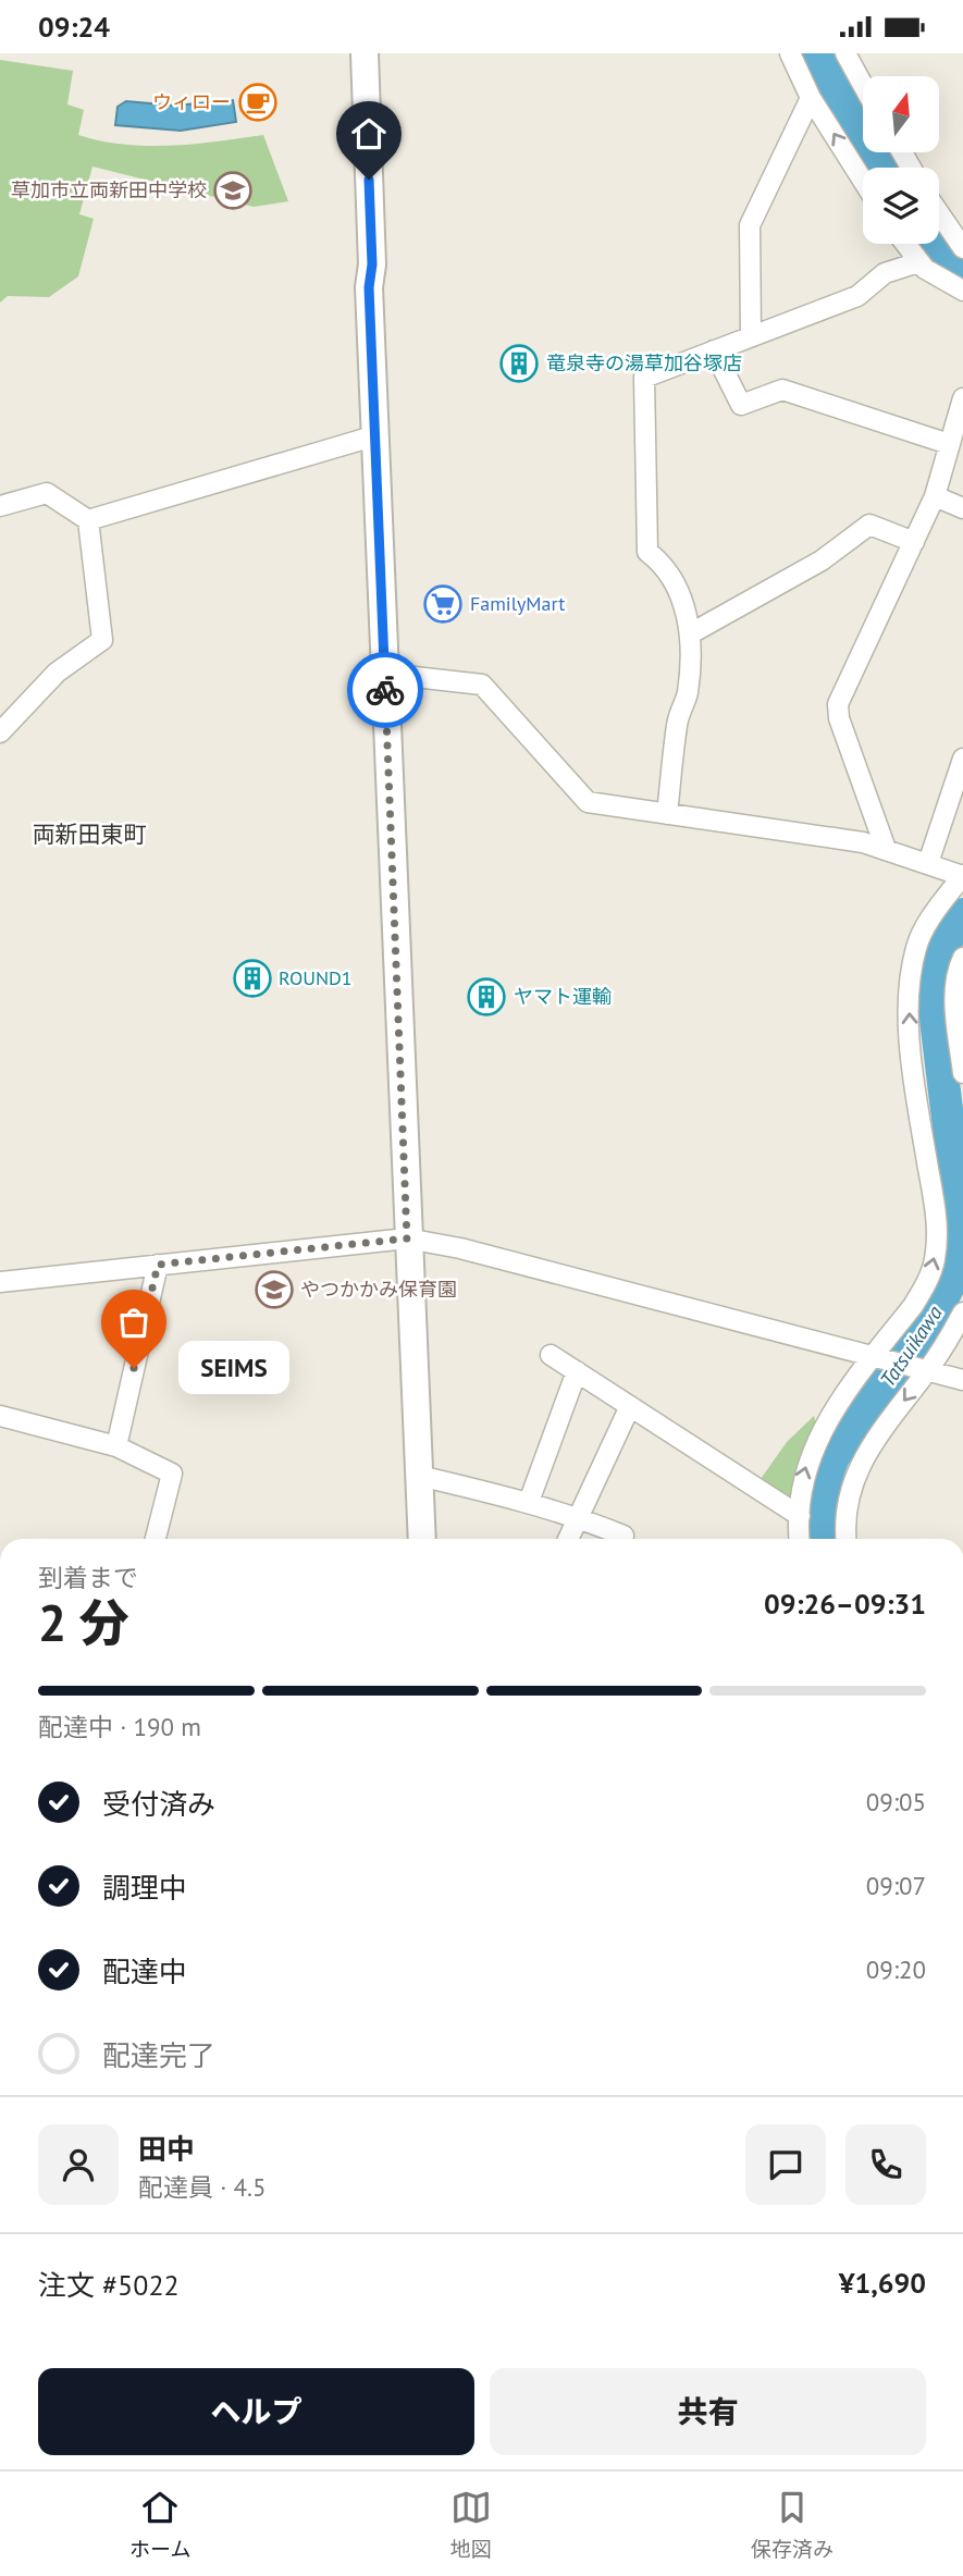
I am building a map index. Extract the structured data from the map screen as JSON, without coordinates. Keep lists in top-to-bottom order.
{
  "districts": ["両新田東町"],
  "water": ["Tatsuikawa"],
  "places": {
    "cafe": ["ウィロー"],
    "school or university": ["草加市立両新田中学校", "やつかかみ保育園"],
    "building": ["竜泉寺の湯草加谷塚店", "ROUND1", "ヤマト運輸"],
    "supermarket": ["FamilyMart"],
    "other": ["SEIMS"]
  },
  "north": "top",
  "page": {
    "status": "09:24",
    "bubble": "SEIMS",
    "heading": ["2 分", "到着まで", "09:26–09:31"],
    "panel": [
      "田中",
      "配達員 · 4.5",
      "注文 #5022",
      "¥1,690"
    ],
    "bar": "配達中 · 190 m",
    "list": [
      ["受付済み", "09:05"],
      ["調理中", "09:07"],
      ["配達中", "09:20"],
      "配達完了"
    ],
    "buttons": ["ヘルプ", "共有"],
    "tabs": ["ホーム", "地図", "保存済み"]
  }
}
